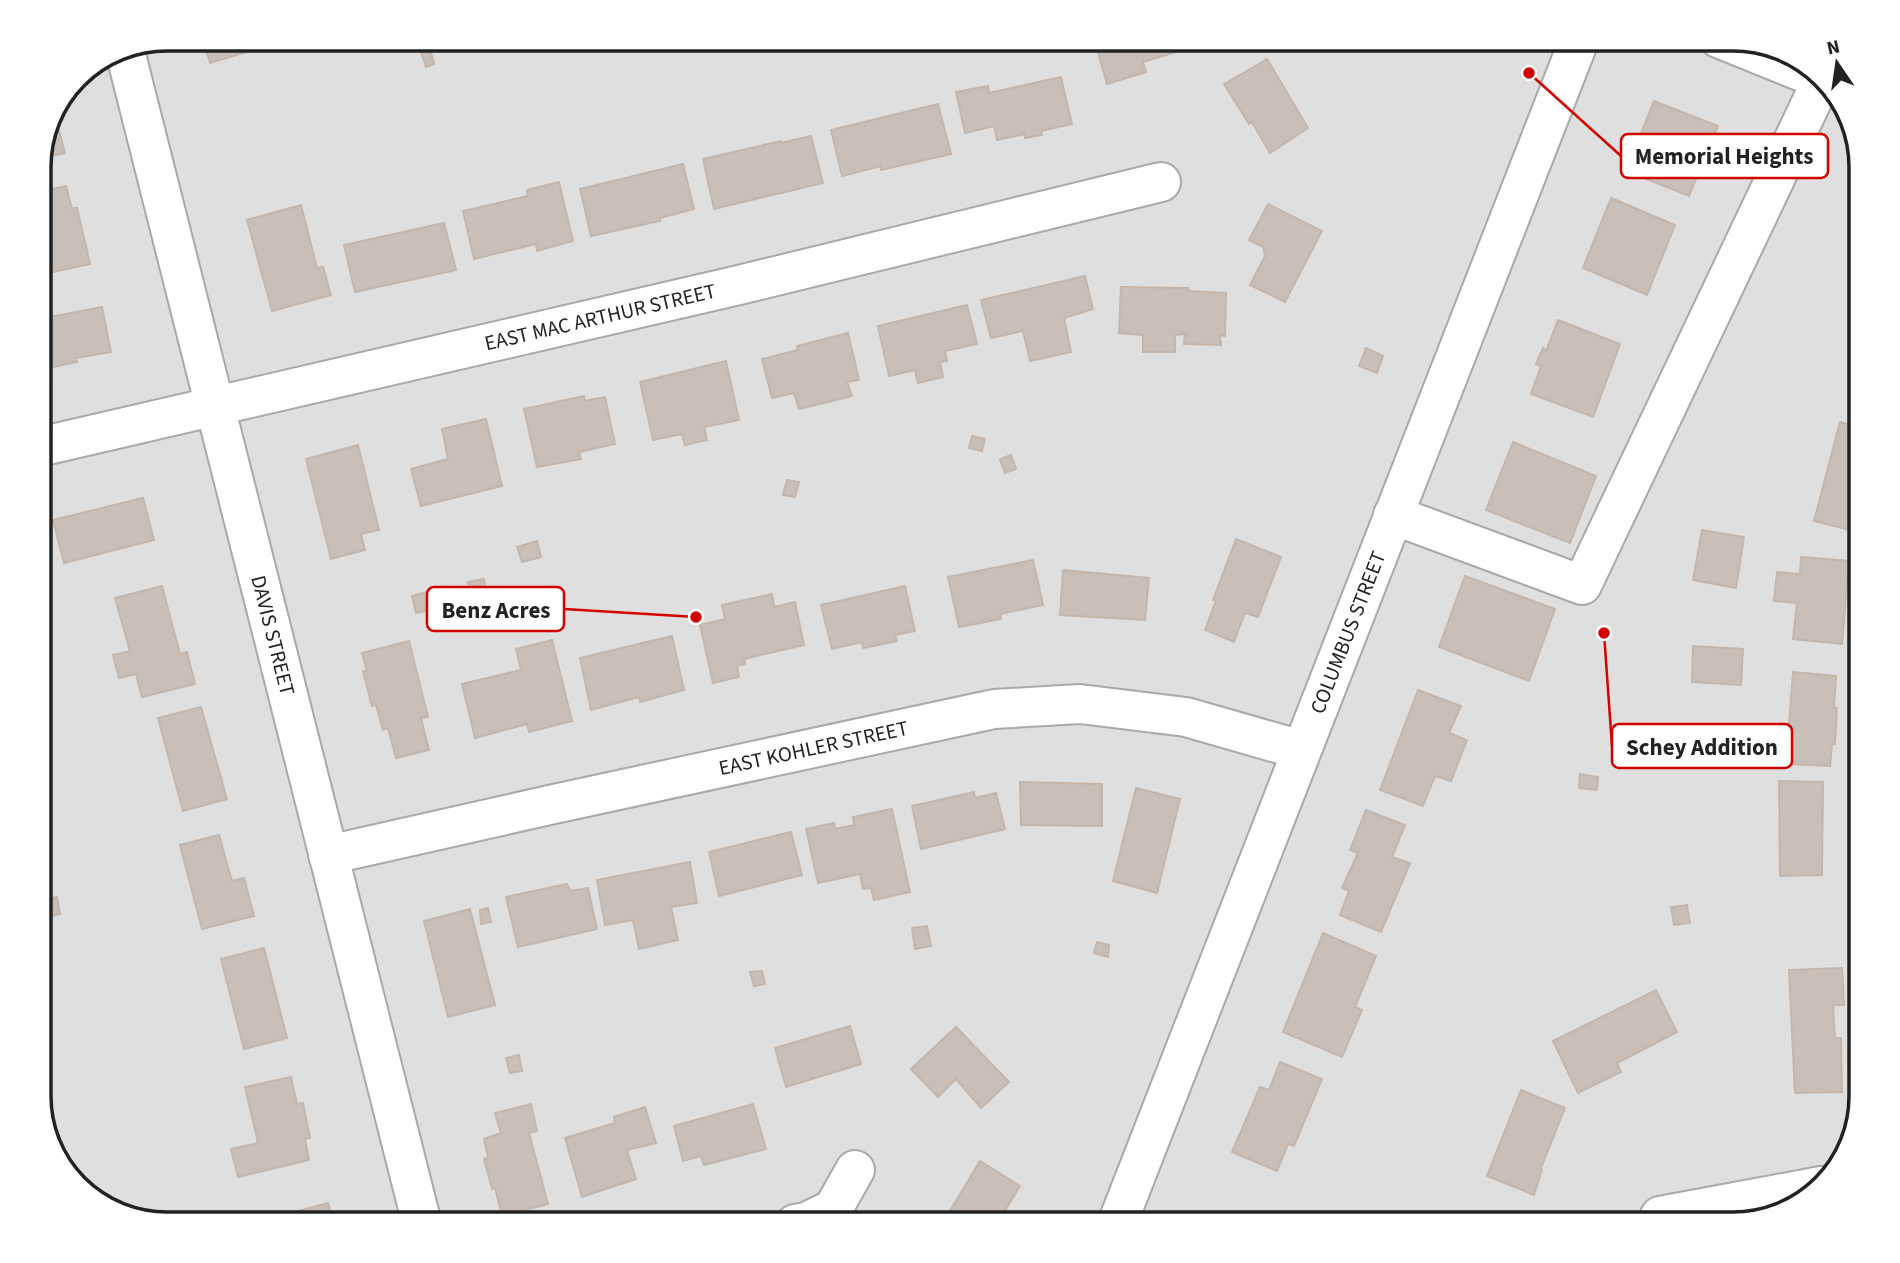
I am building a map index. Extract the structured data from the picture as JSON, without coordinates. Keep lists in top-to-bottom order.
{
  "streets": {
    "street": [
      "EAST MAC ARTHUR STREET",
      "COLUMBUS STREET",
      "DAVIS STREET",
      "EAST KOHLER STREET"
    ]
  },
  "crossings": [
    ["EAST MAC ARTHUR STREET", "DAVIS STREET"],
    ["COLUMBUS STREET", "EAST KOHLER STREET"],
    ["DAVIS STREET", "EAST KOHLER STREET"]
  ],
  "places": ["Memorial Heights", "Benz Acres", "Schey Addition"],
  "north": "top"
}
